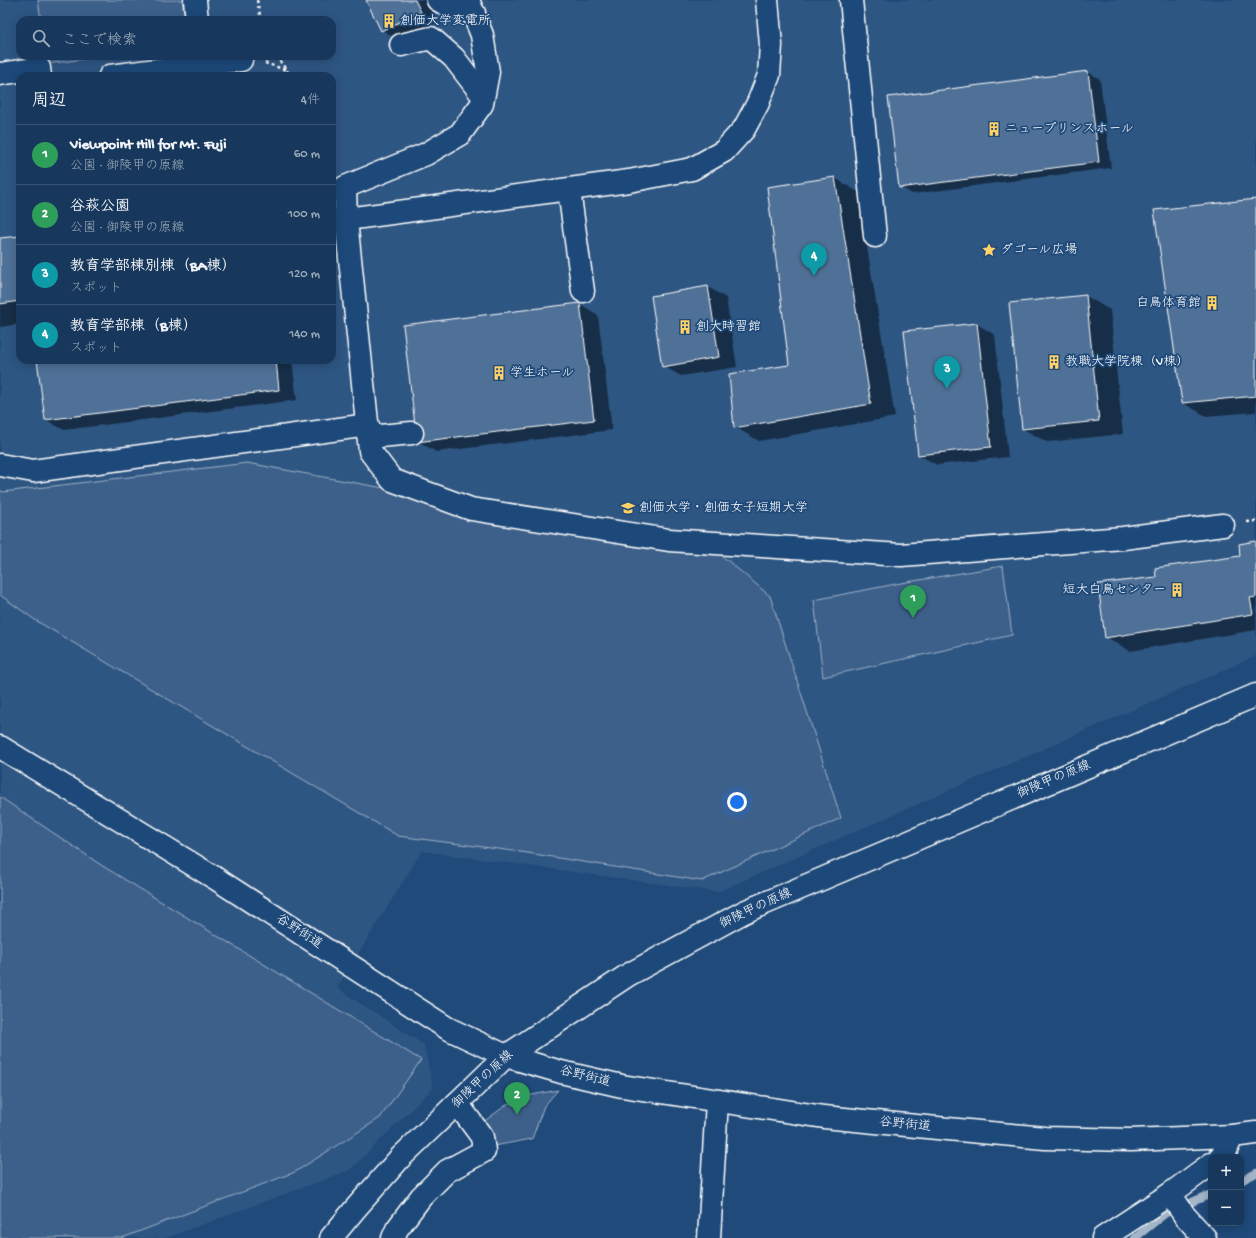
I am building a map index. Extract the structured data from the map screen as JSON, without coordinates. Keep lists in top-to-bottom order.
{
  "streets": {
    "street": ["御陵甲の原線", "谷野街道"]
  },
  "crossings": [
    ["御陵甲の原線", "谷野街道"]
  ],
  "places": {
    "building": [
      "創価大学変電所",
      "ニュープリンスホール",
      "白鳥体育館",
      "創大時習館",
      "教職大学院棟（V棟）",
      "学生ホール",
      "短大白鳥センター"
    ],
    "place": ["ダゴール広場"],
    "school or university": ["創価大学・創価女子短期大学"]
  },
  "page": {
    "search": "ここで検索",
    "heading": ["周辺", "4件"],
    "list": [
      {
        "mark": "1",
        "name": "Viewpoint Hill for Mt. Fuji",
        "note": "公園 · 御陵甲の原線",
        "value": "60 m"
      },
      {
        "mark": "2",
        "name": "谷萩公園",
        "note": "公園 · 御陵甲の原線",
        "value": "100 m"
      },
      {
        "mark": "3",
        "name": "教育学部棟別棟（BA棟）",
        "note": "スポット",
        "value": "120 m"
      },
      {
        "mark": "4",
        "name": "教育学部棟（B棟）",
        "note": "スポット",
        "value": "140 m"
      }
    ],
    "pins": [
      "4",
      "3",
      "1",
      "2"
    ],
    "map_buttons": ["+", "−"]
  }
}
